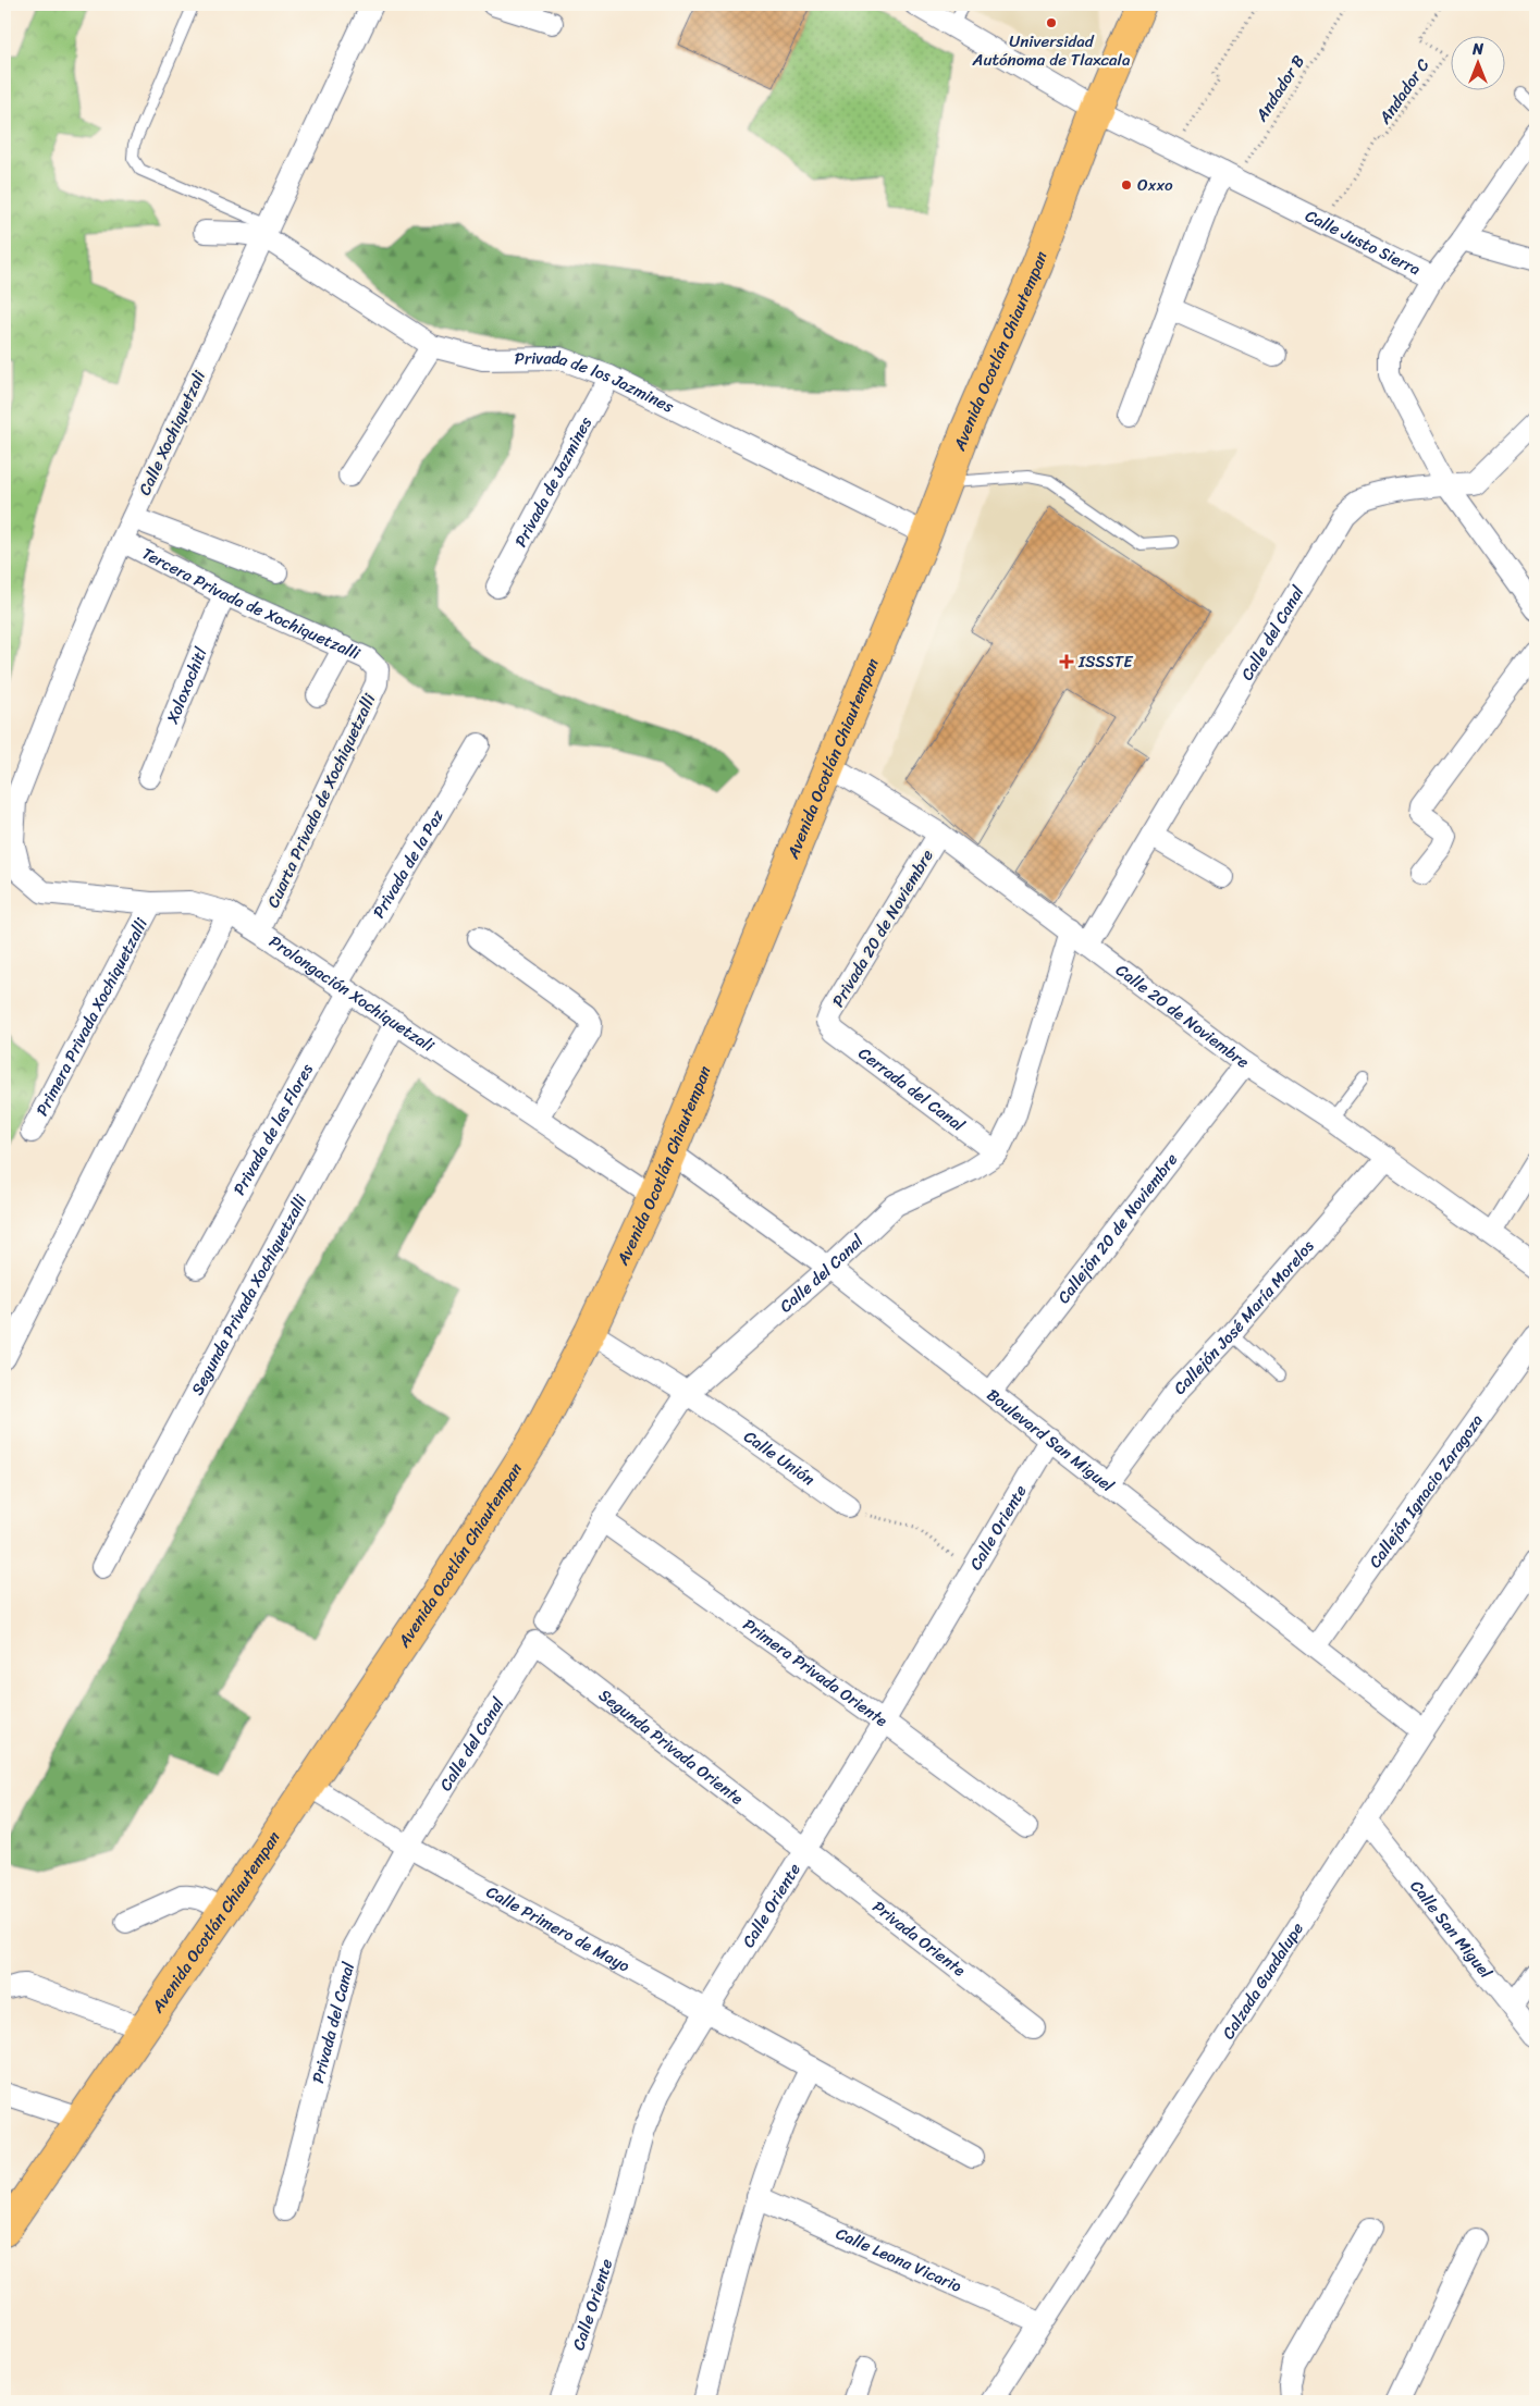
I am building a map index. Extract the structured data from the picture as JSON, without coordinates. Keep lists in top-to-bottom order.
{
  "streets": {
    "main road": ["Avenida Ocotlán Chiautempan"],
    "street": [
      "Calle Justo Sierra",
      "Privada de los Jazmines",
      "Calle Xochiquetzali",
      "Privada de Jazmines",
      "Tercera Privada de Xochiquetzalli",
      "Calle del Canal",
      "Xoloxochitl",
      "Cuarta Privada de Xochiquetzalli",
      "Privada de la Paz",
      "Privada 20 de Noviembre",
      "Prolongación Xochiquetzali",
      "Calle 20 de Noviembre",
      "Primera Privada Xochiquetzalli",
      "Cerrada del Canal",
      "Privada de las Flores",
      "Callejón 20 de Noviembre",
      "Segunda Privada Xochiquetzalli",
      "Callejón José María Morelos",
      "Boulevard San Miguel",
      "Calle Unión",
      "Callejón Ignacio Zaragoza",
      "Calle Oriente",
      "Primera Privada Oriente",
      "Segunda Privada Oriente",
      "Calle Primero de Mayo",
      "Calle San Miguel",
      "Privada Oriente",
      "Calzada Guadalupe",
      "Privada del Canal",
      "Calle Leona Vicario"
    ],
    "path": ["Andador B", "Andador C"]
  },
  "crossings": [
    ["Andador B", "Calle Justo Sierra"],
    ["Andador C", "Calle Justo Sierra"],
    ["Calle Justo Sierra", "Avenida Ocotlán Chiautempan"],
    ["Calle Justo Sierra", "Calle del Canal"],
    ["Avenida Ocotlán Chiautempan", "Privada de los Jazmines"],
    ["Avenida Ocotlán Chiautempan", "Prolongación Xochiquetzali"],
    ["Avenida Ocotlán Chiautempan", "Calle 20 de Noviembre"],
    ["Avenida Ocotlán Chiautempan", "Boulevard San Miguel"],
    ["Avenida Ocotlán Chiautempan", "Calle Unión"],
    ["Avenida Ocotlán Chiautempan", "Calle Primero de Mayo"],
    ["Privada de los Jazmines", "Calle Xochiquetzali"],
    ["Privada de los Jazmines", "Privada de Jazmines"],
    ["Calle Xochiquetzali", "Tercera Privada de Xochiquetzalli"],
    ["Calle Xochiquetzali", "Prolongación Xochiquetzali"],
    ["Tercera Privada de Xochiquetzalli", "Xoloxochitl"],
    ["Tercera Privada de Xochiquetzalli", "Cuarta Privada de Xochiquetzalli"],
    ["Calle del Canal", "Calle 20 de Noviembre"],
    ["Calle del Canal", "Cerrada del Canal"],
    ["Calle del Canal", "Boulevard San Miguel"],
    ["Calle del Canal", "Calle Unión"],
    ["Calle del Canal", "Primera Privada Oriente"],
    ["Calle del Canal", "Segunda Privada Oriente"],
    ["Calle del Canal", "Calle Primero de Mayo"],
    ["Calle del Canal", "Privada del Canal"],
    ["Cuarta Privada de Xochiquetzalli", "Prolongación Xochiquetzali"],
    ["Privada de la Paz", "Prolongación Xochiquetzali"],
    ["Privada de la Paz", "Privada de las Flores"],
    ["Privada 20 de Noviembre", "Calle 20 de Noviembre"],
    ["Privada 20 de Noviembre", "Cerrada del Canal"],
    ["Prolongación Xochiquetzali", "Primera Privada Xochiquetzalli"],
    ["Prolongación Xochiquetzali", "Privada de las Flores"],
    ["Prolongación Xochiquetzali", "Segunda Privada Xochiquetzalli"],
    ["Calle 20 de Noviembre", "Callejón 20 de Noviembre"],
    ["Calle 20 de Noviembre", "Callejón José María Morelos"],
    ["Callejón 20 de Noviembre", "Boulevard San Miguel"],
    ["Callejón José María Morelos", "Boulevard San Miguel"],
    ["Boulevard San Miguel", "Callejón Ignacio Zaragoza"],
    ["Boulevard San Miguel", "Calle Oriente"],
    ["Boulevard San Miguel", "Calzada Guadalupe"],
    ["Calle Oriente", "Primera Privada Oriente"],
    ["Calle Oriente", "Segunda Privada Oriente"],
    ["Calle Oriente", "Calle Primero de Mayo"],
    ["Calle Oriente", "Privada Oriente"],
    ["Segunda Privada Oriente", "Privada Oriente"],
    ["Calle Primero de Mayo", "Privada del Canal"],
    ["Calle San Miguel", "Calzada Guadalupe"],
    ["Calzada Guadalupe", "Calle Leona Vicario"]
  ],
  "places": {
    "other": ["Universidad Autónoma de Tlaxcala", "Oxxo"],
    "health": ["ISSSTE"]
  },
  "north": "top"
}
